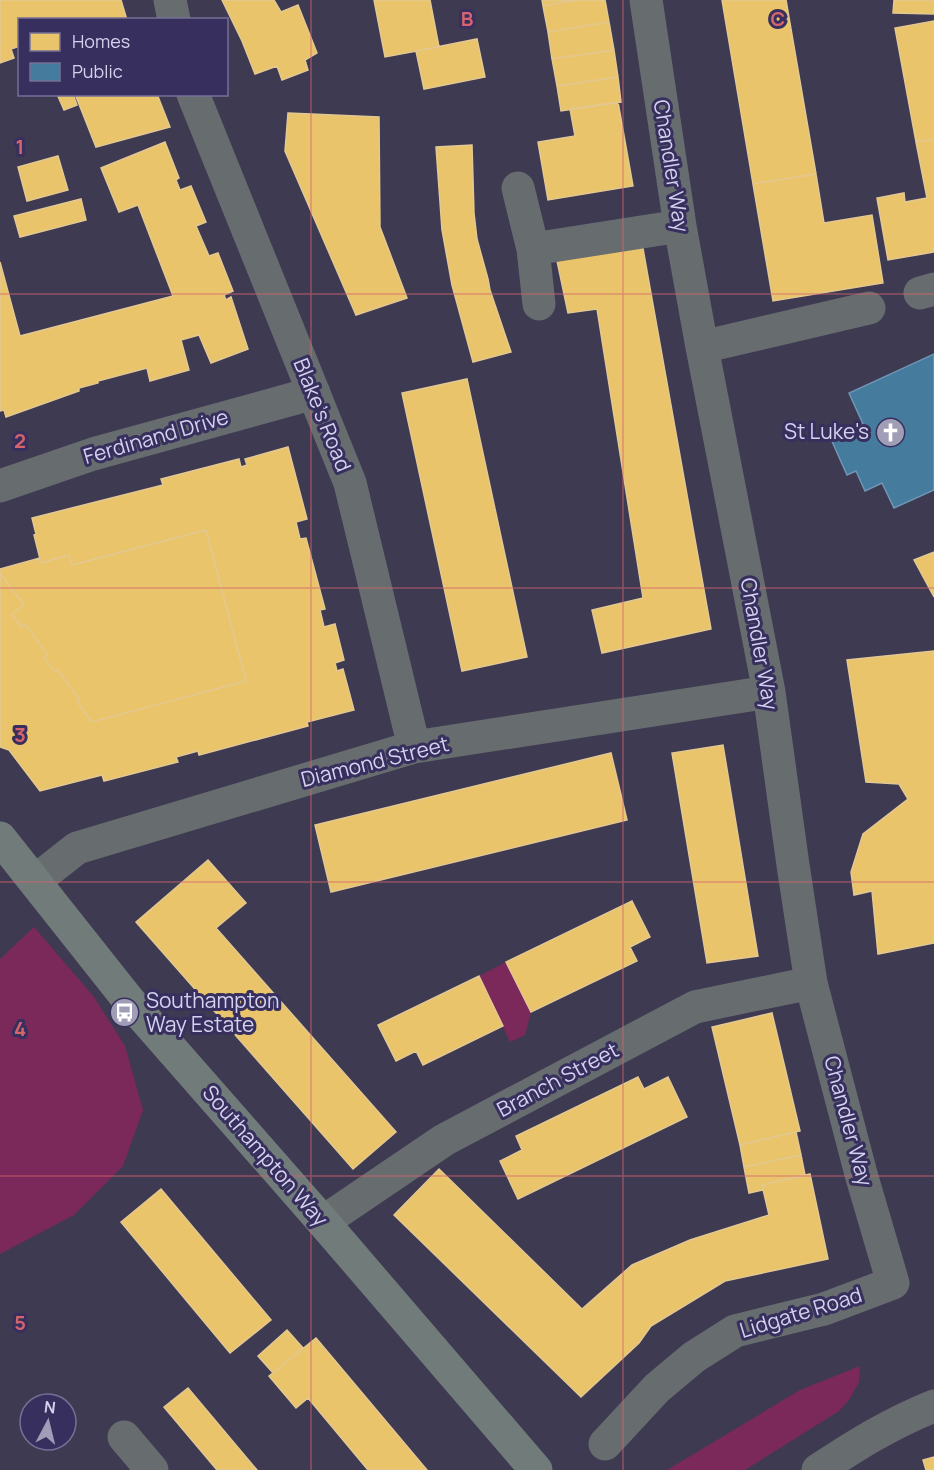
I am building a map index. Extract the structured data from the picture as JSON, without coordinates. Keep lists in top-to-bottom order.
{
  "streets": {
    "main road": ["Southampton Way"],
    "street": [
      "Chandler Way",
      "Blake's Road",
      "Ferdinand Drive",
      "Diamond Street",
      "Branch Street",
      "Lidgate Road"
    ]
  },
  "crossings": [
    ["Chandler Way", "Diamond Street"],
    ["Chandler Way", "Branch Street"],
    ["Chandler Way", "Lidgate Road"],
    ["Blake's Road", "Ferdinand Drive"],
    ["Blake's Road", "Diamond Street"],
    ["Diamond Street", "Southampton Way"],
    ["Branch Street", "Southampton Way"]
  ],
  "places": {
    "church": ["St Luke's"],
    "bus stop": ["Southampton Way Estate"]
  },
  "legend": ["Homes", "Public"],
  "north": "top",
  "grid": {
    "columns": ["B", "C"],
    "rows": [
      "1",
      "2",
      "3",
      "4",
      "5"
    ]
  }
}
